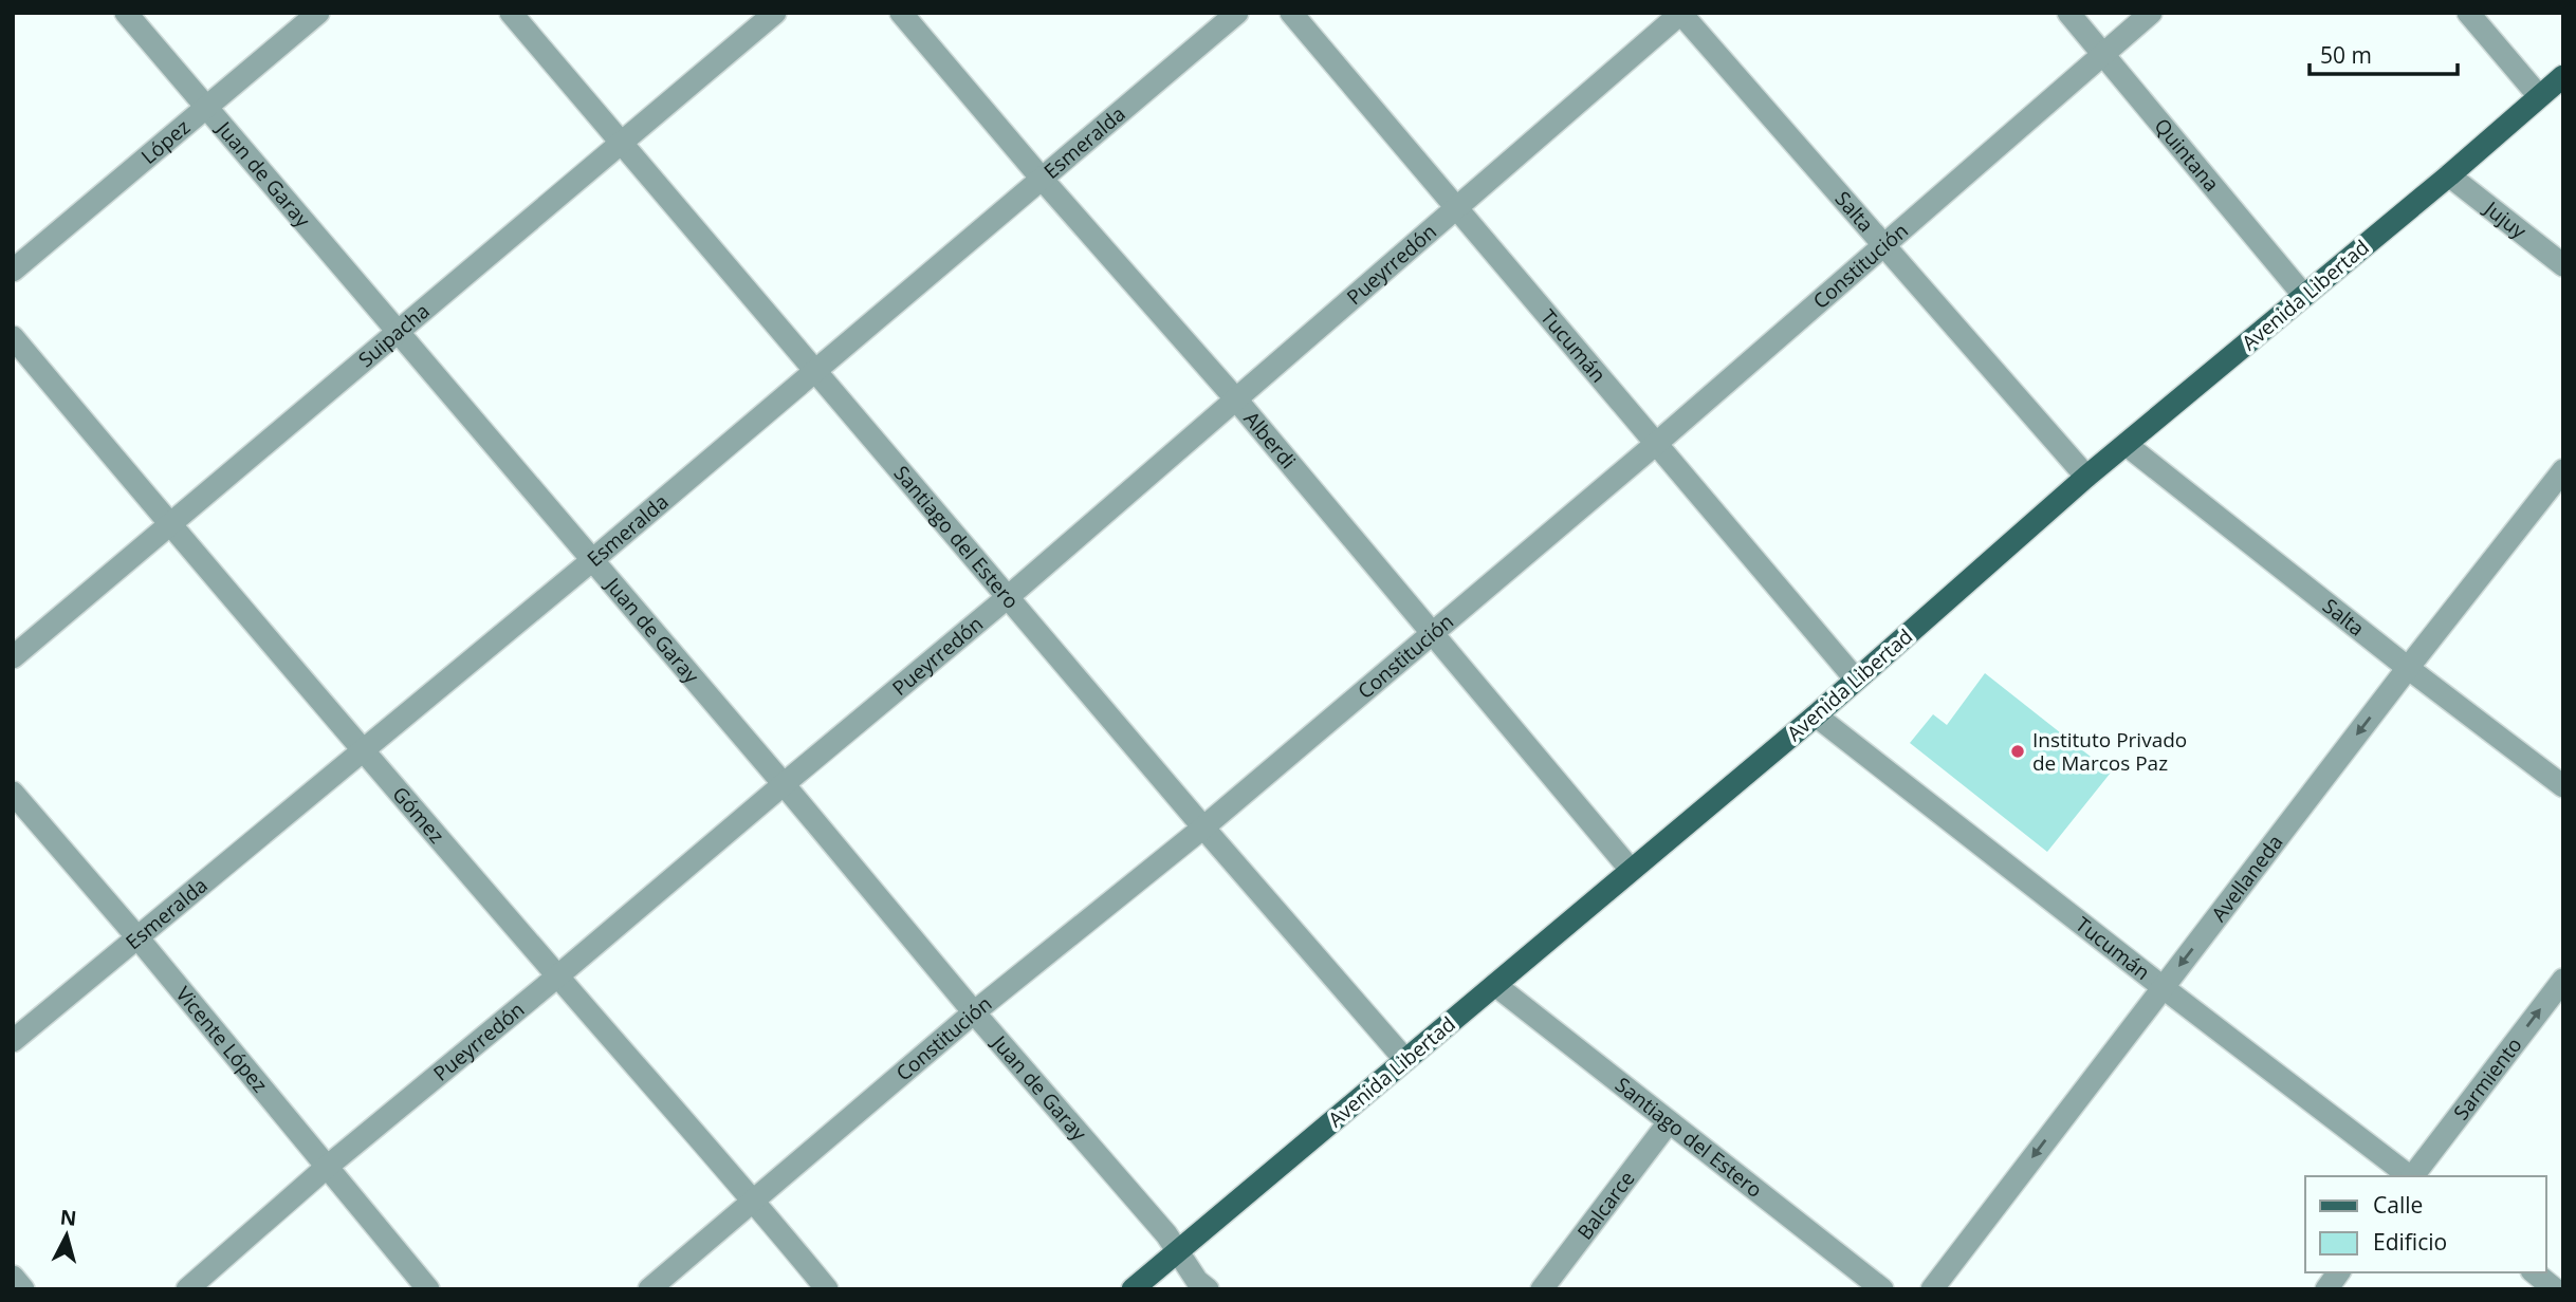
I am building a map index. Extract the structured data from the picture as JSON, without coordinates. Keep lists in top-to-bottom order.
{
  "streets": {
    "main road": ["Avenida Libertad"],
    "street": [
      "López",
      "Esmeralda",
      "Quintana",
      "Juan de Garay",
      "Salta",
      "Jujuy",
      "Pueyrredón",
      "Constitución",
      "Suipacha",
      "Tucumán",
      "Alberdi",
      "Santiago del Estero",
      "Gómez",
      "Avellaneda",
      "Vicente López",
      "Sarmiento",
      "Balcarce"
    ]
  },
  "crossings": [
    ["López", "Juan de Garay"],
    ["Esmeralda", "Juan de Garay"],
    ["Esmeralda", "Alberdi"],
    ["Esmeralda", "Santiago del Estero"],
    ["Esmeralda", "Gómez"],
    ["Esmeralda", "Vicente López"],
    ["Quintana", "Constitución"],
    ["Quintana", "Avenida Libertad"],
    ["Juan de Garay", "Pueyrredón"],
    ["Juan de Garay", "Constitución"],
    ["Juan de Garay", "Avenida Libertad"],
    ["Juan de Garay", "Suipacha"],
    ["Salta", "Pueyrredón"],
    ["Salta", "Constitución"],
    ["Salta", "Avenida Libertad"],
    ["Salta", "Avellaneda"],
    ["Jujuy", "Avenida Libertad"],
    ["Pueyrredón", "Tucumán"],
    ["Pueyrredón", "Alberdi"],
    ["Pueyrredón", "Santiago del Estero"],
    ["Pueyrredón", "Gómez"],
    ["Pueyrredón", "Vicente López"],
    ["Constitución", "Tucumán"],
    ["Constitución", "Alberdi"],
    ["Constitución", "Santiago del Estero"],
    ["Constitución", "Gómez"],
    ["Avenida Libertad", "Tucumán"],
    ["Avenida Libertad", "Alberdi"],
    ["Avenida Libertad", "Santiago del Estero"],
    ["Suipacha", "Santiago del Estero"],
    ["Suipacha", "Gómez"],
    ["Tucumán", "Avellaneda"],
    ["Santiago del Estero", "Balcarce"]
  ],
  "one_way": ["Avellaneda", "Sarmiento"],
  "places": ["Instituto Privado de Marcos Paz"],
  "legend": ["Calle", "Edificio"],
  "scale_bar": "50 m",
  "north": "top"
}
